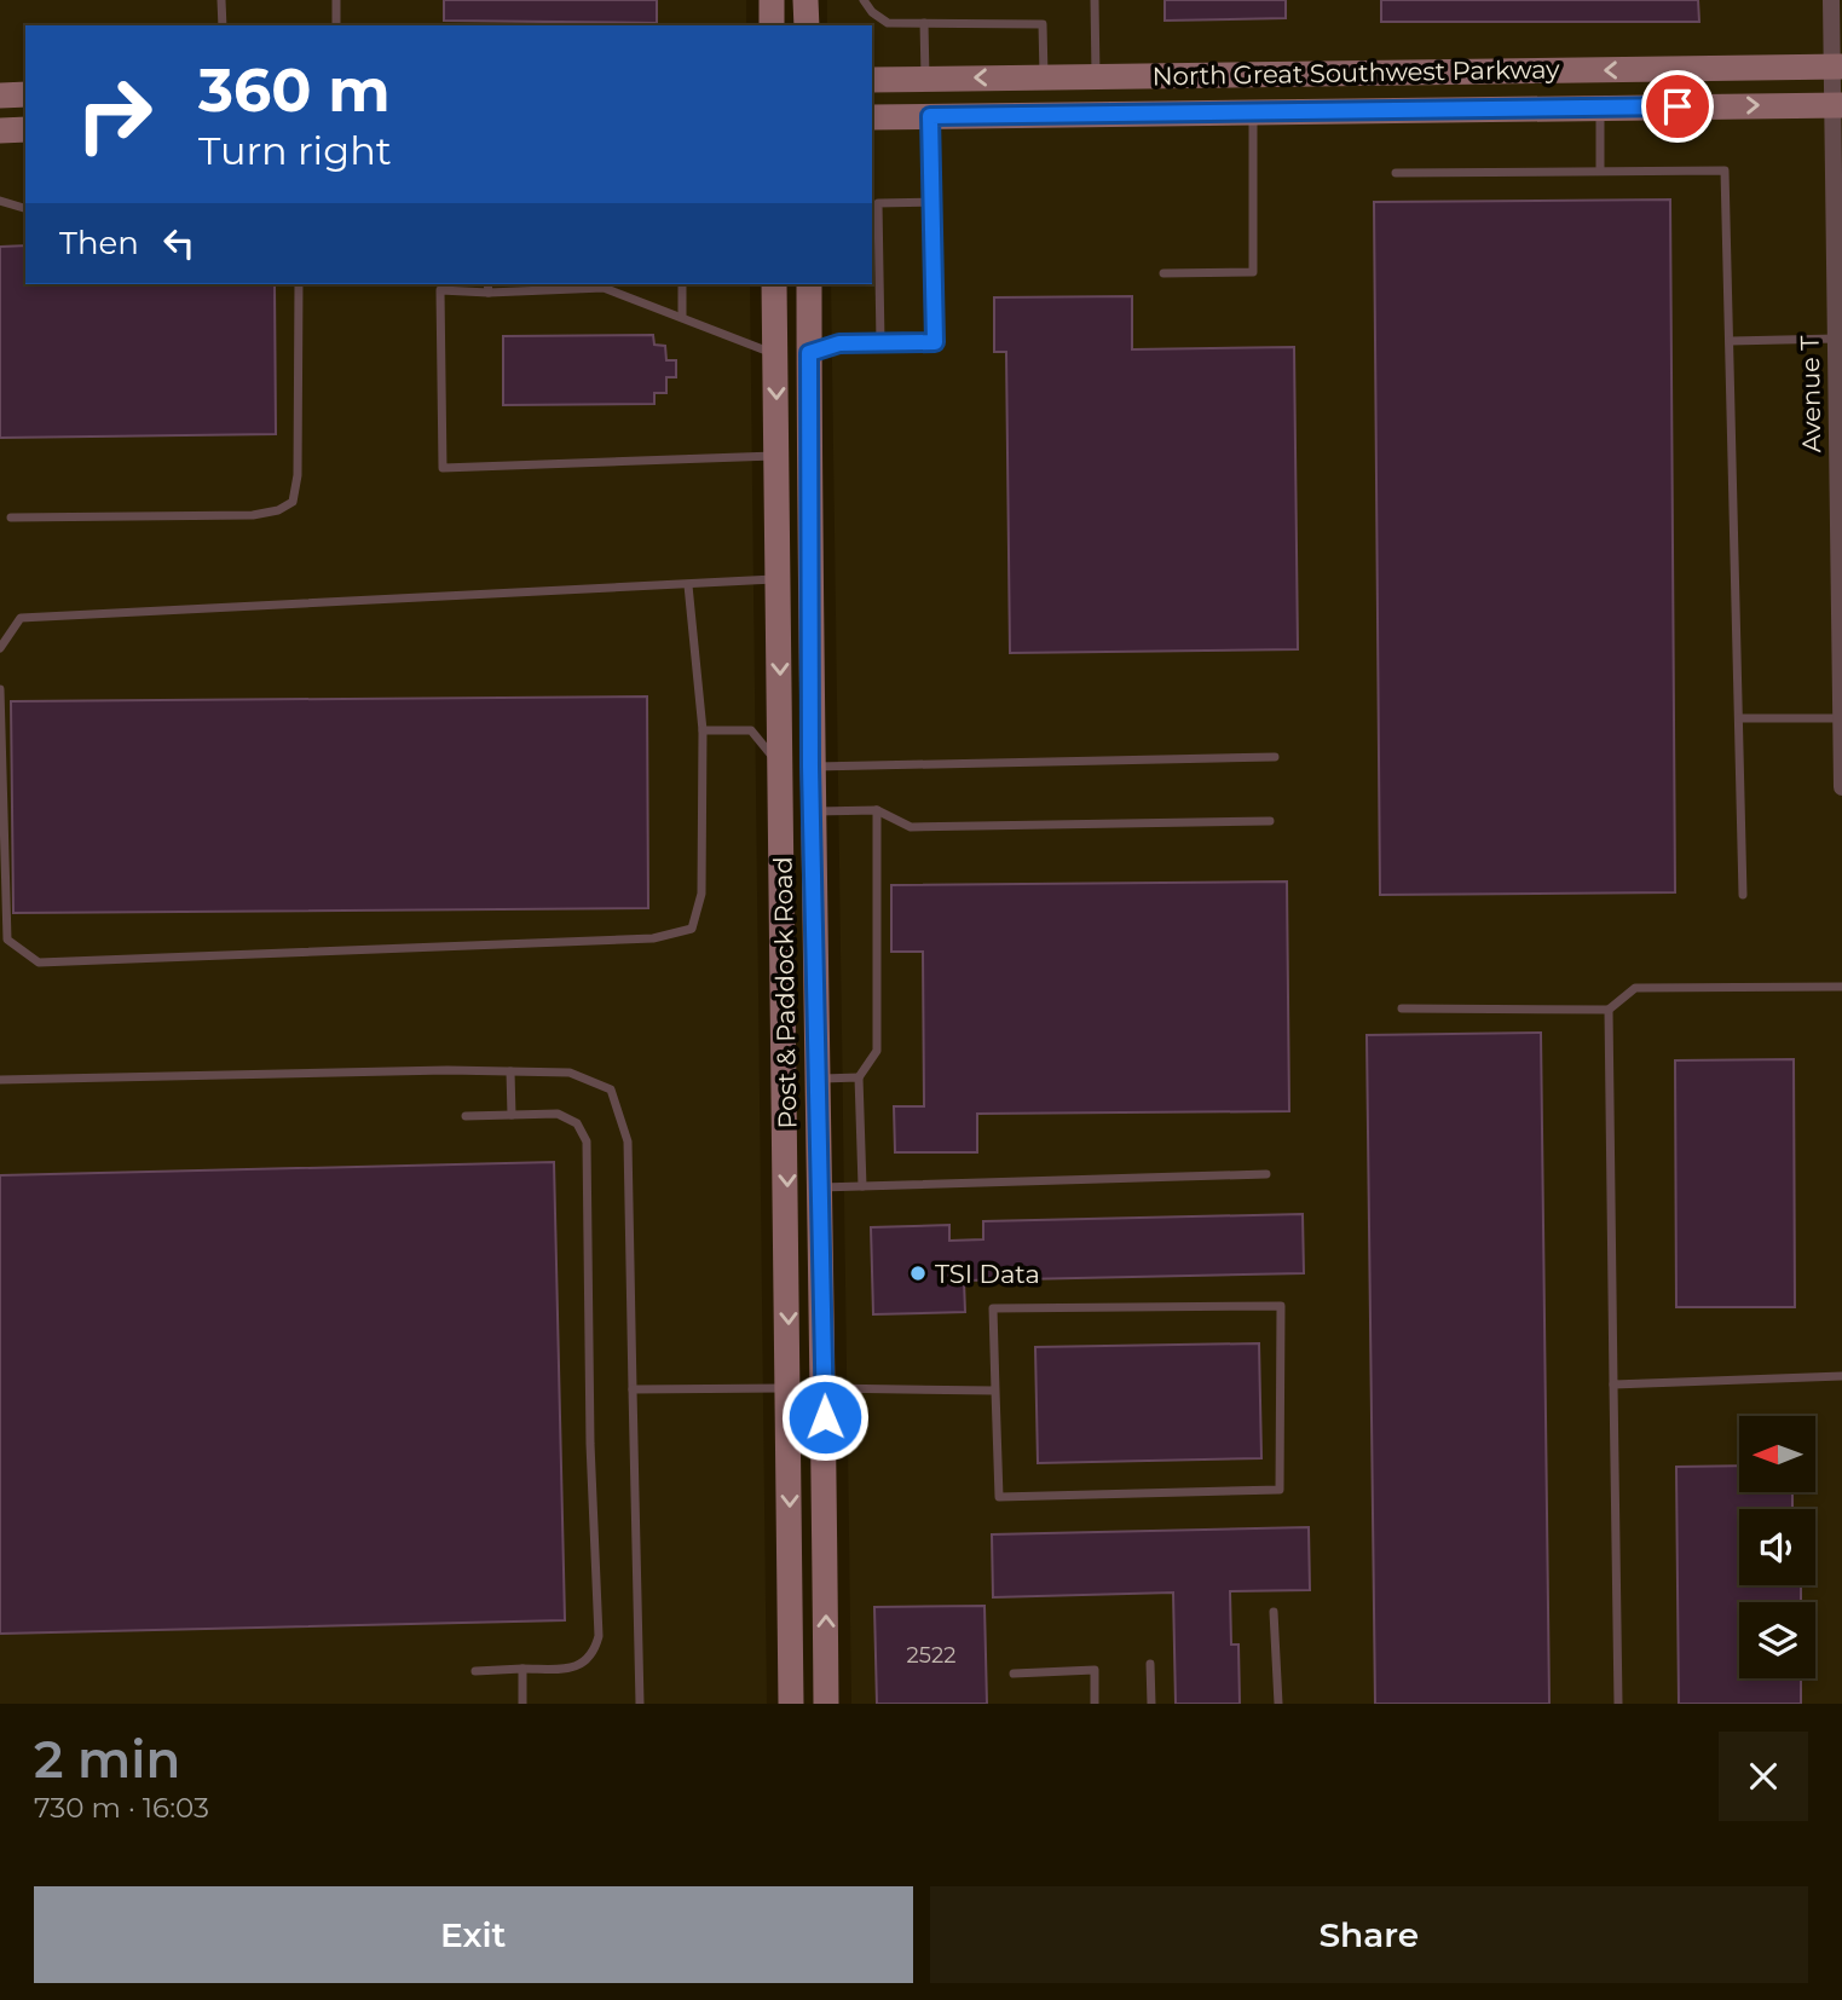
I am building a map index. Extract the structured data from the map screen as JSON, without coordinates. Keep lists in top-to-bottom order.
{
  "streets": {
    "street": ["North Great Southwest Parkway", "Avenue T", "Post & Paddock Road"]
  },
  "crossings": [
    ["North Great Southwest Parkway", "Avenue T"]
  ],
  "places": ["TSI Data"],
  "house_numbers": ["2522"],
  "north": "left",
  "page": {
    "turn": ["360 m", "Turn right"],
    "then": "Then",
    "heading": ["2 min", "730 m · 16:03"],
    "buttons": ["Exit", "Share"]
  }
}
